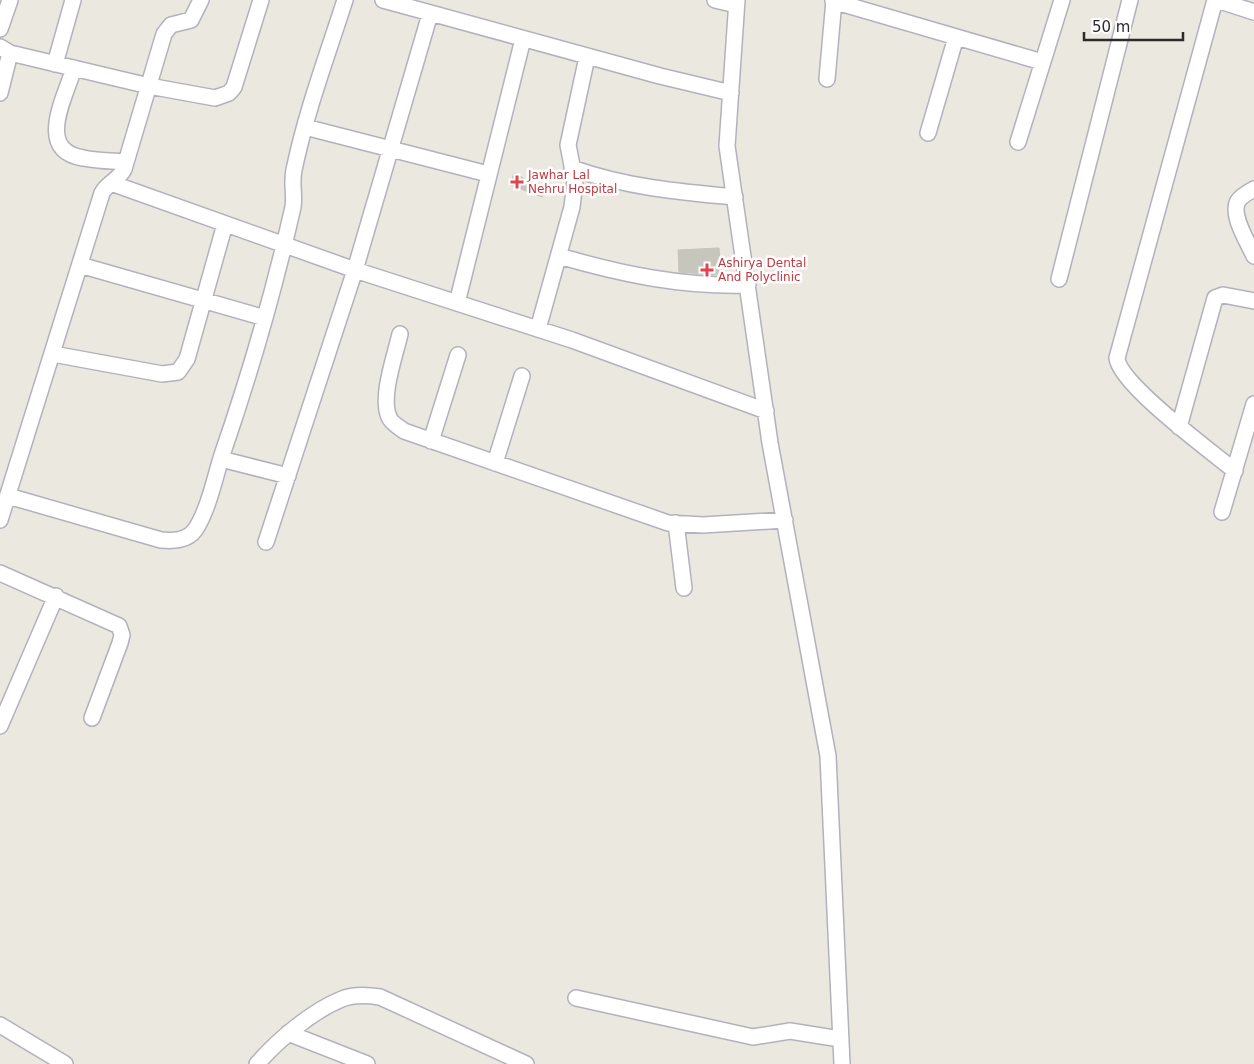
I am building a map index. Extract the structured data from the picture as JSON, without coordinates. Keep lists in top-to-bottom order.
{
  "places": {
    "health": ["Jawhar Lal Nehru Hospital", "Ashirya Dental And Polyclinic"]
  },
  "scale_bar": "50 m"
}
